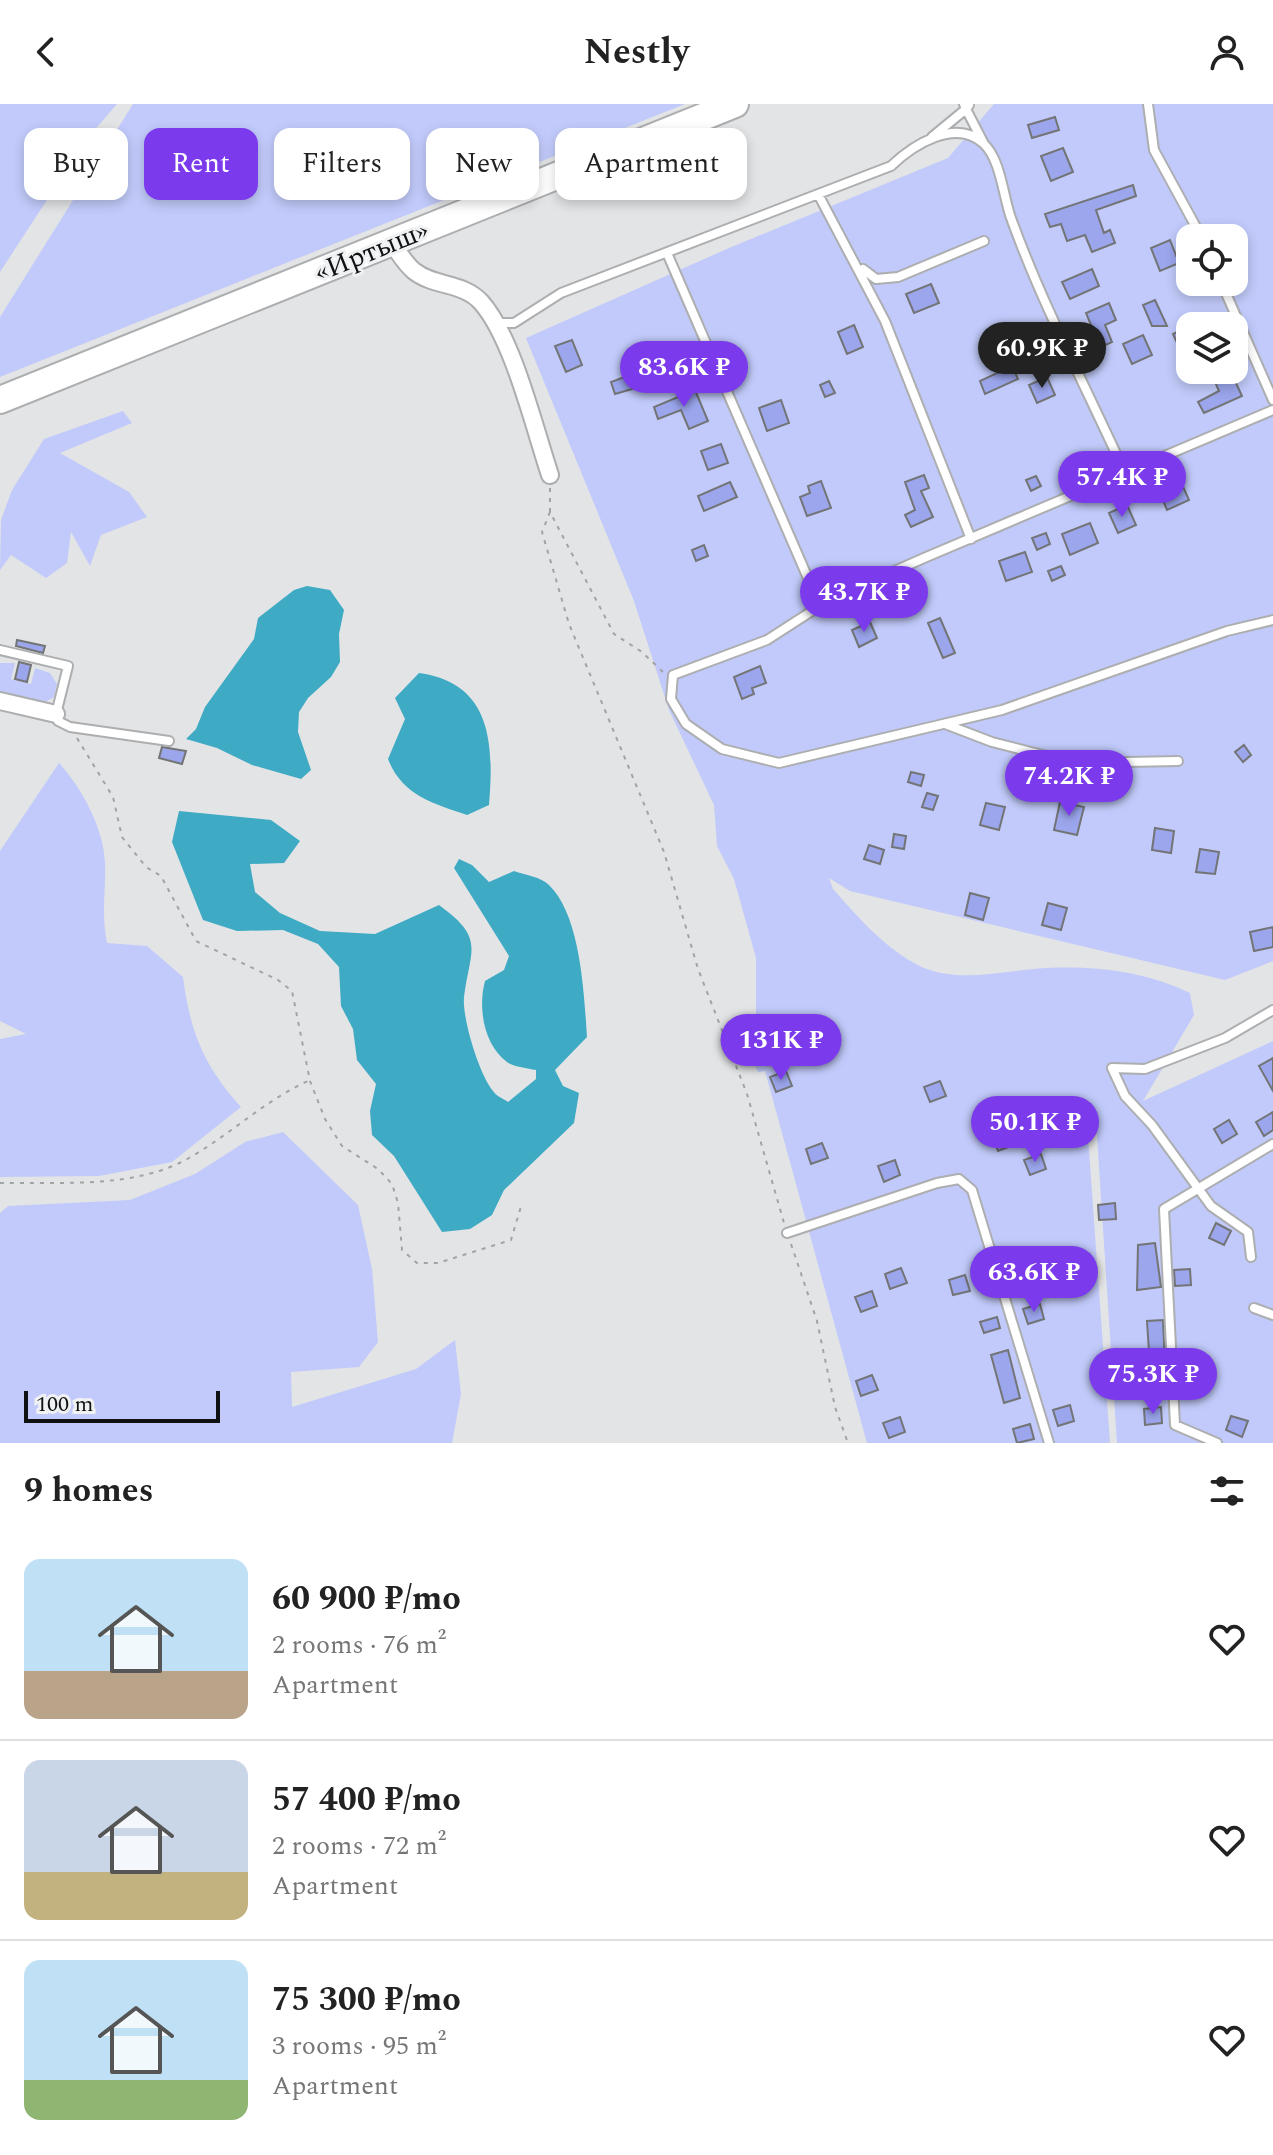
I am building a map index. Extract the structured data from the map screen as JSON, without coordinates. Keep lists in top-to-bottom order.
{
  "streets": {
    "highway": ["«Иртыш»"]
  },
  "scale_bar": "100 m",
  "page": {
    "header": "Nestly",
    "chip": [
      "Buy",
      "Rent",
      "Filters",
      "New",
      "Apartment"
    ],
    "price": [
      "60.9K ₽",
      "83.6K ₽",
      "57.4K ₽",
      "43.7K ₽",
      "74.2K ₽",
      "131K ₽",
      "50.1K ₽",
      "63.6K ₽",
      "75.3K ₽"
    ],
    "scale": "100 m",
    "heading": "9 homes",
    "list": [
      {
        "name": "60 900 ₽/mo",
        "note": "2 rooms · 76 m² · Apartment"
      },
      {
        "name": "57 400 ₽/mo",
        "note": "2 rooms · 72 m² · Apartment"
      },
      {
        "name": "75 300 ₽/mo",
        "note": "3 rooms · 95 m² · Apartment"
      }
    ]
  }
}
